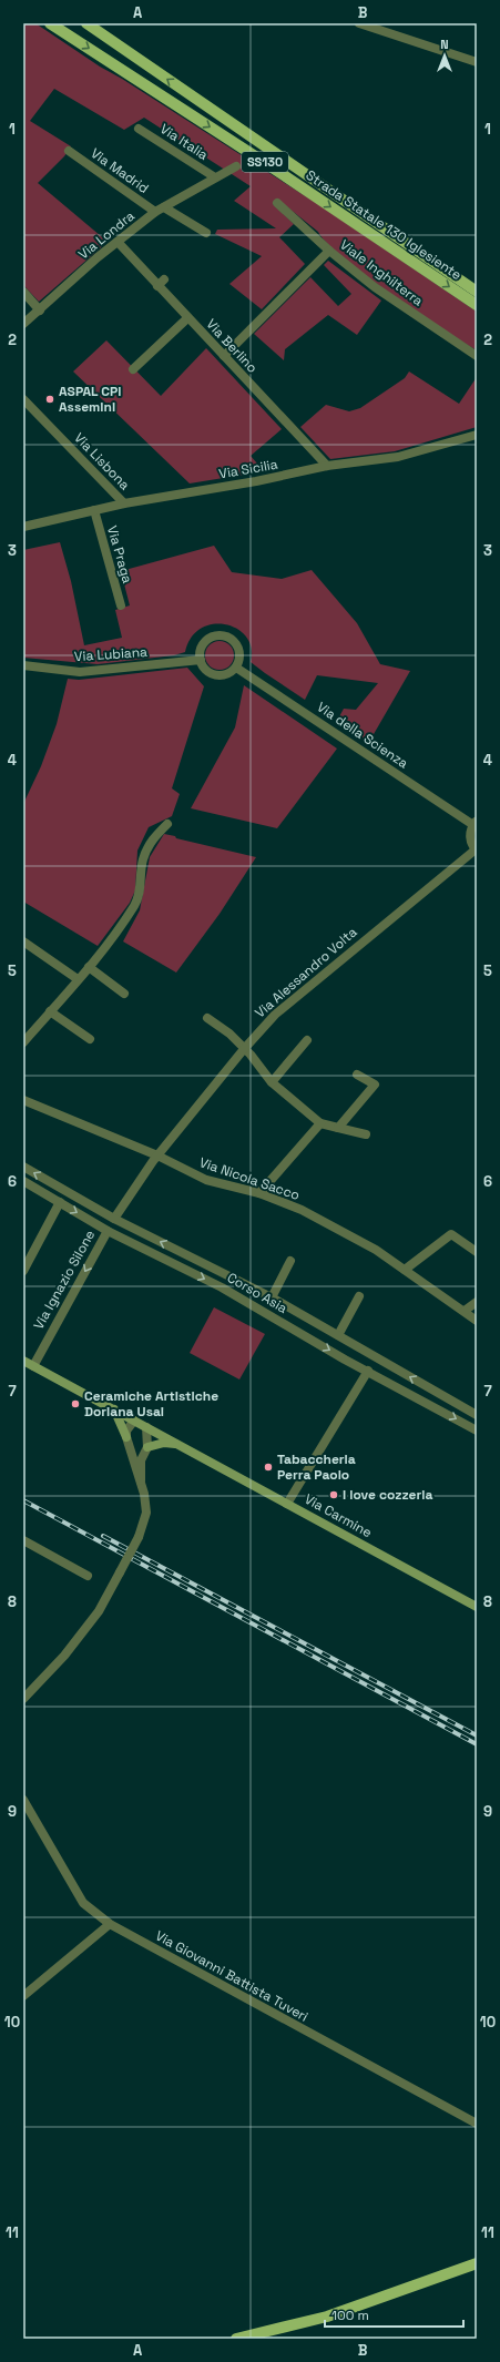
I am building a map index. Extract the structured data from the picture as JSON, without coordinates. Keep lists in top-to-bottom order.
{
  "streets": {
    "main road": ["SS130", "Strada Statale 130 Iglesiente", "Via Carmine"],
    "street": [
      "Via Italia",
      "Via Madrid",
      "Via Londra",
      "Viale Inghilterra",
      "Via Berlino",
      "Via Lisbona",
      "Via Sicilia",
      "Via Praga",
      "Via Lubiana",
      "Via della Scienza",
      "Via Alessandro Volta",
      "Via Nicola Sacco",
      "Via Ignazio Silone",
      "Corso Asia",
      "Via Giovanni Battista Tuveri"
    ]
  },
  "crossings": [
    ["Via Italia", "Via Londra"],
    ["Via Madrid", "Via Londra"],
    ["Via Londra", "Via Berlino"],
    ["Via Berlino", "Via Sicilia"],
    ["Via Lisbona", "Via Sicilia"],
    ["Via Sicilia", "Via Praga"],
    ["Via Lubiana", "Via della Scienza"],
    ["Via Alessandro Volta", "Via Nicola Sacco"],
    ["Via Alessandro Volta", "Corso Asia"],
    ["Via Ignazio Silone", "Corso Asia"],
    ["Via Ignazio Silone", "Via Carmine"]
  ],
  "places": [
    "ASPAL CPI Assemini",
    "Ceramiche Artistiche Doriana Usai",
    "Tabaccheria Perra Paolo",
    "I love cozzeria"
  ],
  "scale_bar": "100 m",
  "north": "top",
  "grid": {
    "columns": ["A", "B"],
    "rows": [
      "1",
      "2",
      "3",
      "4",
      "5",
      "6",
      "7",
      "8",
      "9",
      "10",
      "11"
    ]
  }
}
